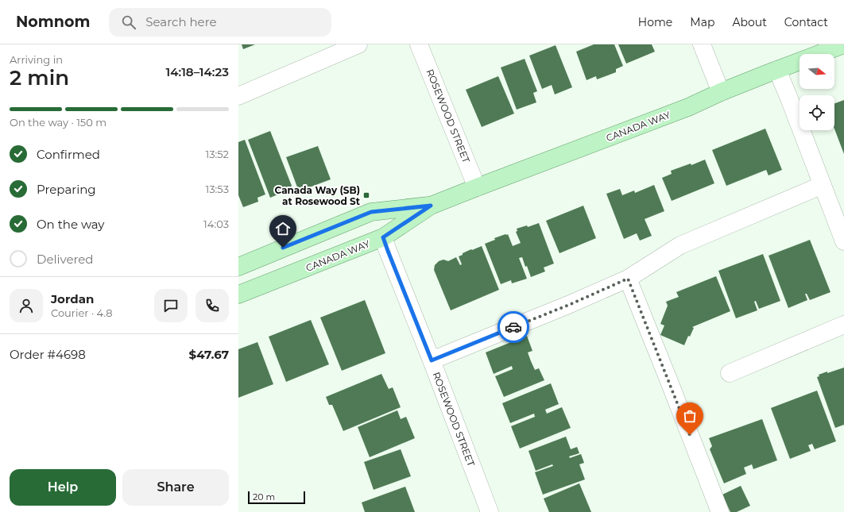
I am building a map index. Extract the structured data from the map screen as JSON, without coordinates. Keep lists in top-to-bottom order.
{
  "streets": {
    "main road": ["CANADA WAY"],
    "street": ["ROSEWOOD STREET"]
  },
  "crossings": [
    ["ROSEWOOD STREET", "CANADA WAY"]
  ],
  "places": {
    "transit": ["Canada Way (SB) at Rosewood St"]
  },
  "scale_bar": "20 m",
  "north": "right",
  "page": {
    "header": "Nomnom",
    "search": "Search here",
    "nav": [
      "Home",
      "Map",
      "About",
      "Contact"
    ],
    "heading": ["2 min", "Arriving in", "14:18–14:23"],
    "panel": [
      "Jordan",
      "Courier · 4.8",
      "Order #4698",
      "$47.67"
    ],
    "bar": "On the way · 150 m",
    "list": [
      ["Confirmed", "13:52"],
      ["Preparing", "13:53"],
      ["On the way", "14:03"],
      "Delivered"
    ],
    "buttons": ["Help", "Share"],
    "scale": "20 m"
  }
}
